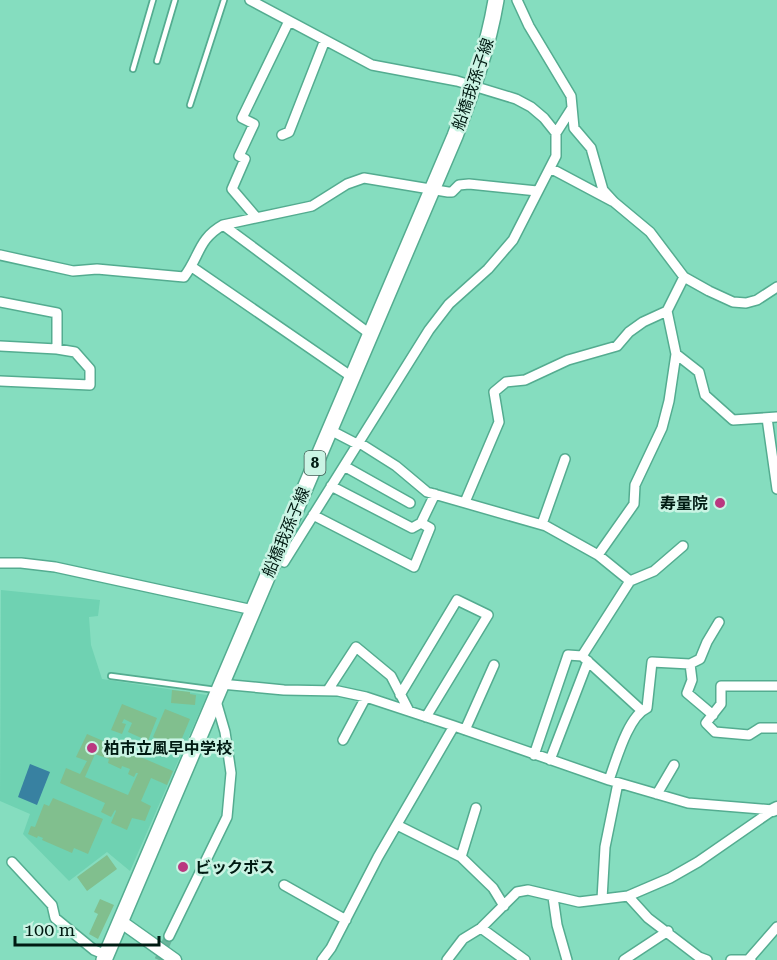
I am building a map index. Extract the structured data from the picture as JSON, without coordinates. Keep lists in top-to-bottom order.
{
  "streets": {
    "main road": ["船橋我孫子線", "8"]
  },
  "places": ["寿量院", "柏市立風早中学校", "ビックボス"],
  "scale_bar": "100 m"
}
